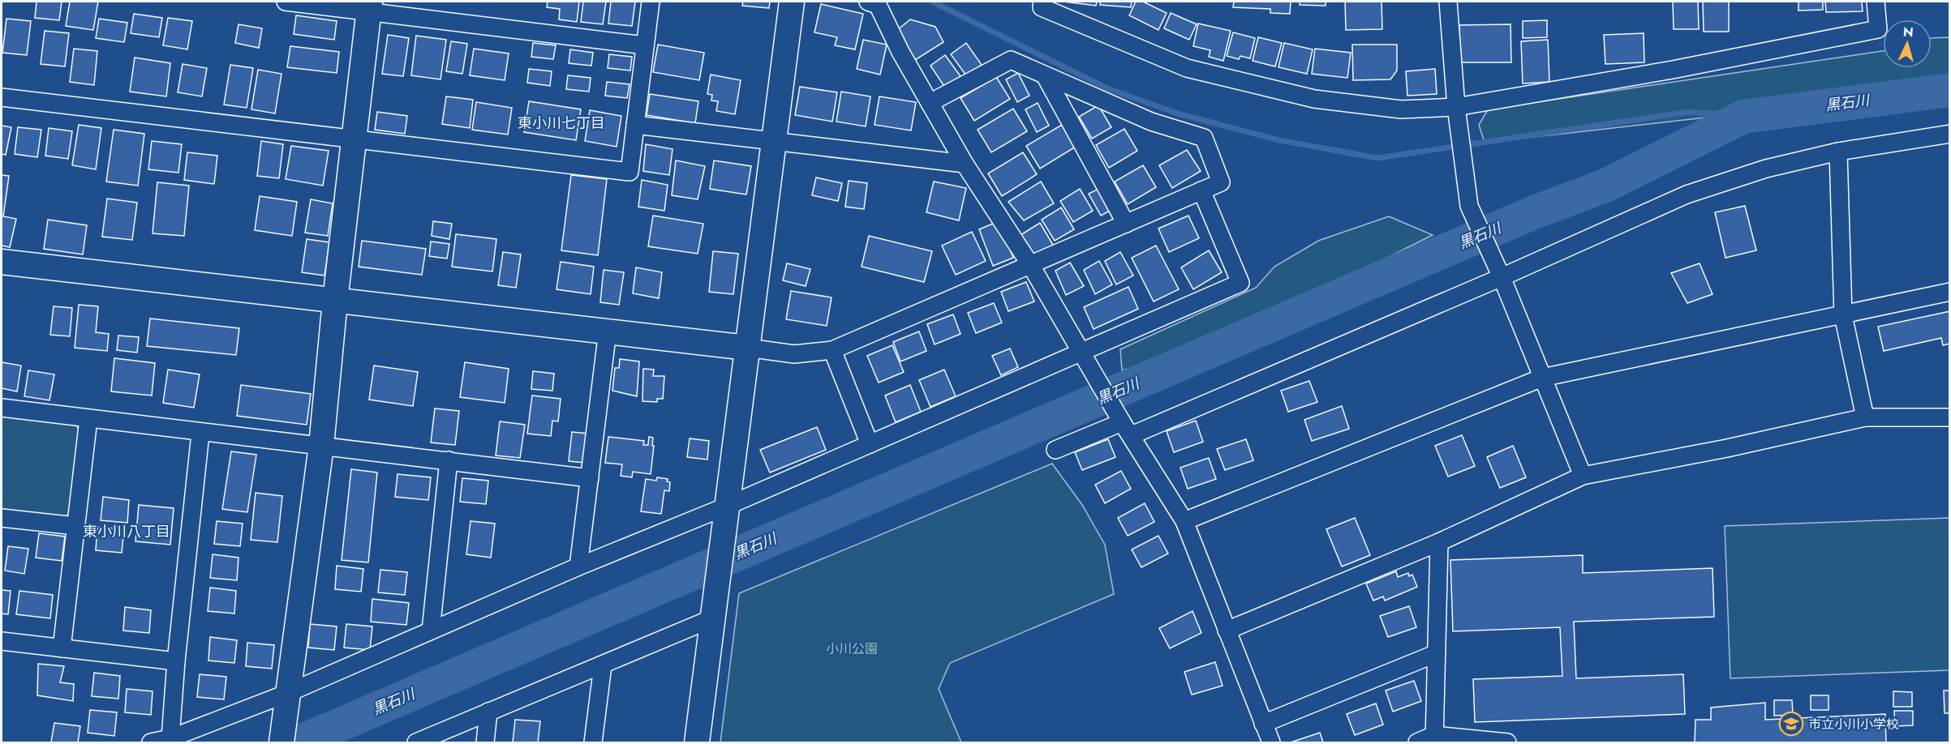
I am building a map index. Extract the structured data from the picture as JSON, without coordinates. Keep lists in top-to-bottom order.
{
  "districts": ["東小川七丁目", "東小川八丁目"],
  "water": ["黒石川"],
  "parks": ["小川公園"],
  "places": {
    "school or university": ["市立小川小学校"]
  },
  "north": "top"
}
